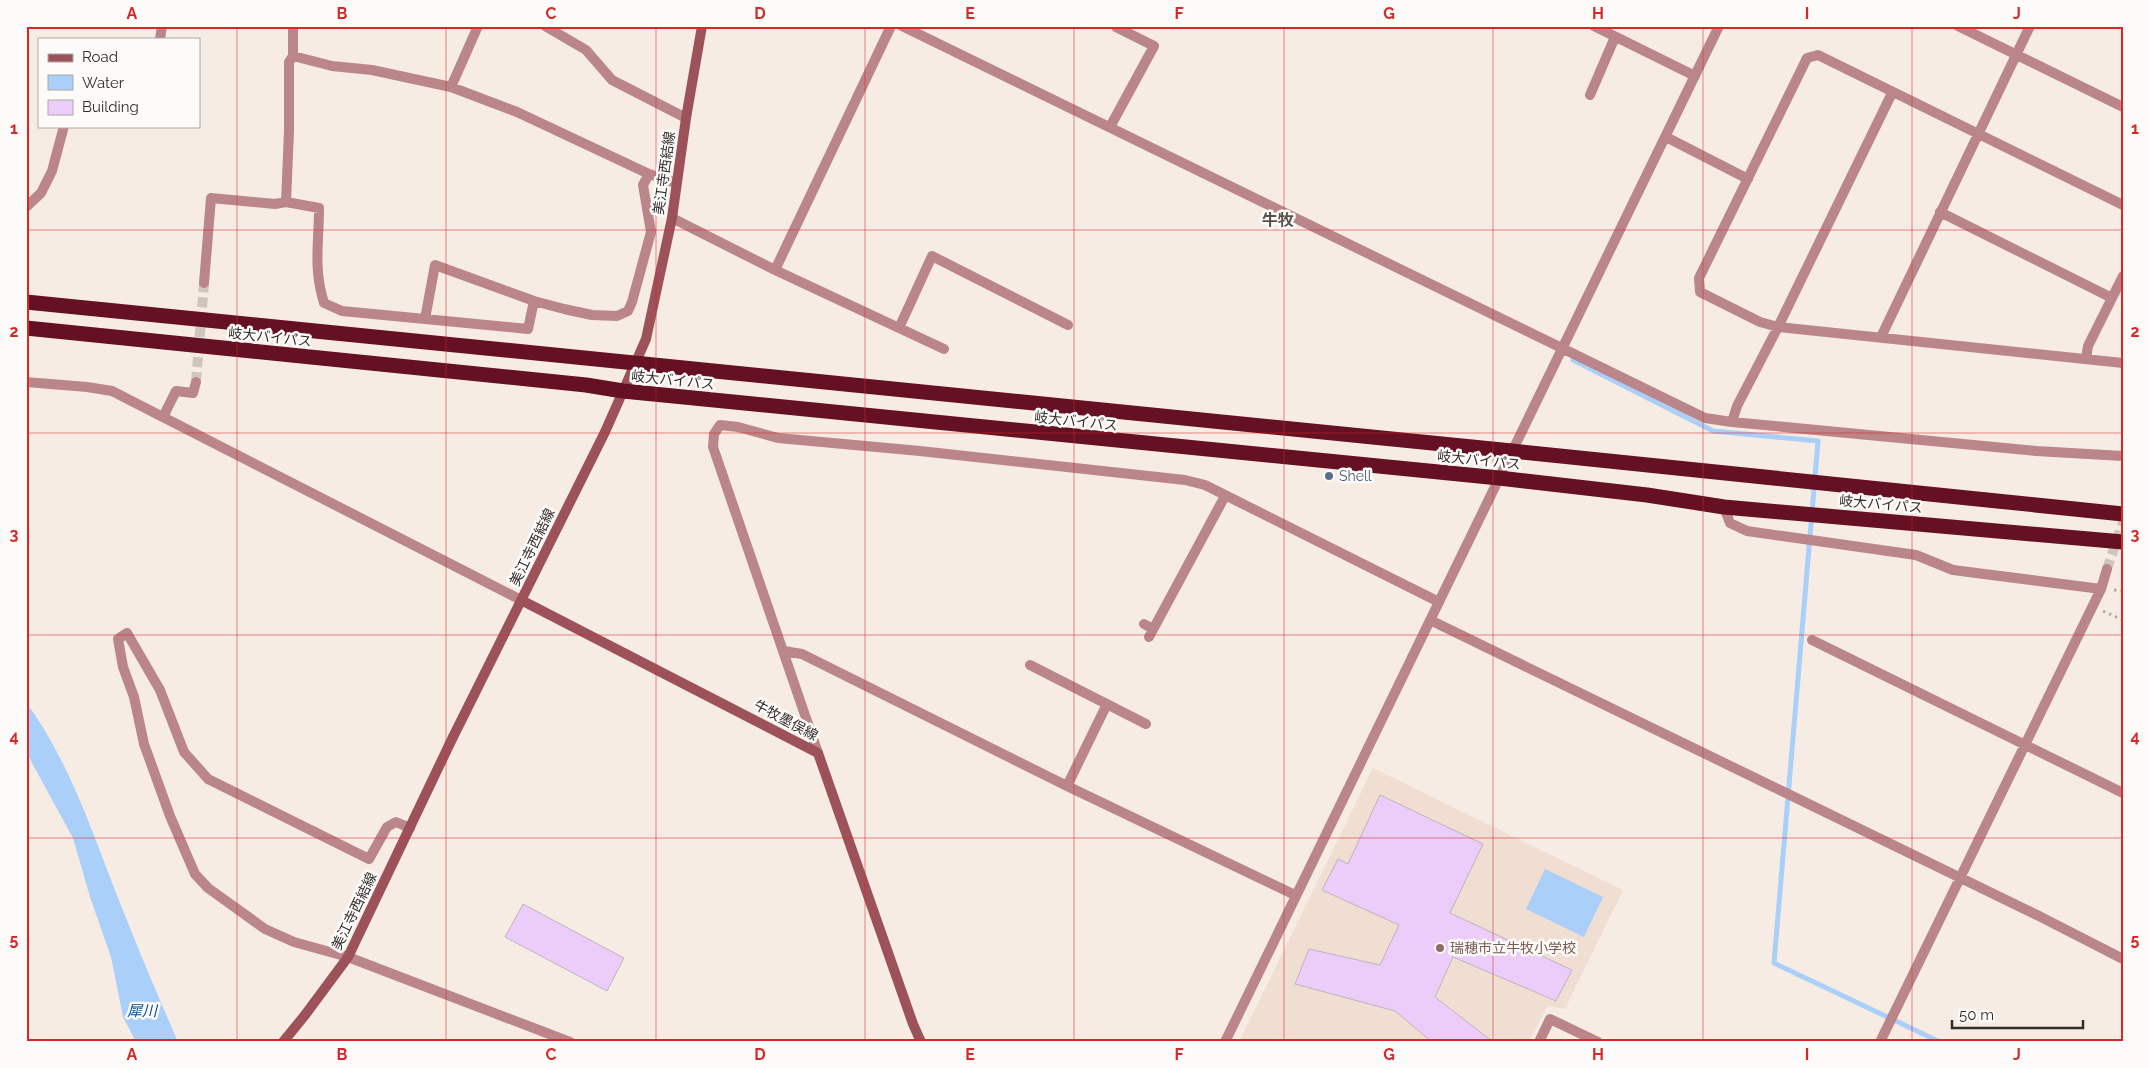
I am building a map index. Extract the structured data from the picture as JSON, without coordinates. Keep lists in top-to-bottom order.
{
  "streets": {
    "highway": ["岐大バイパス"],
    "main road": ["美江寺西結線", "牛牧墨俣線"]
  },
  "crossings": [
    ["美江寺西結線", "岐大バイパス"],
    ["美江寺西結線", "牛牧墨俣線"]
  ],
  "districts": ["牛牧"],
  "water": ["犀川"],
  "places": ["Shell", "瑞穂市立牛牧小学校"],
  "legend": ["Road", "Water", "Building"],
  "scale_bar": "50 m",
  "grid": {
    "columns": [
      "A",
      "B",
      "C",
      "D",
      "E",
      "F",
      "G",
      "H",
      "I",
      "J"
    ],
    "rows": [
      "1",
      "2",
      "3",
      "4",
      "5"
    ]
  }
}
